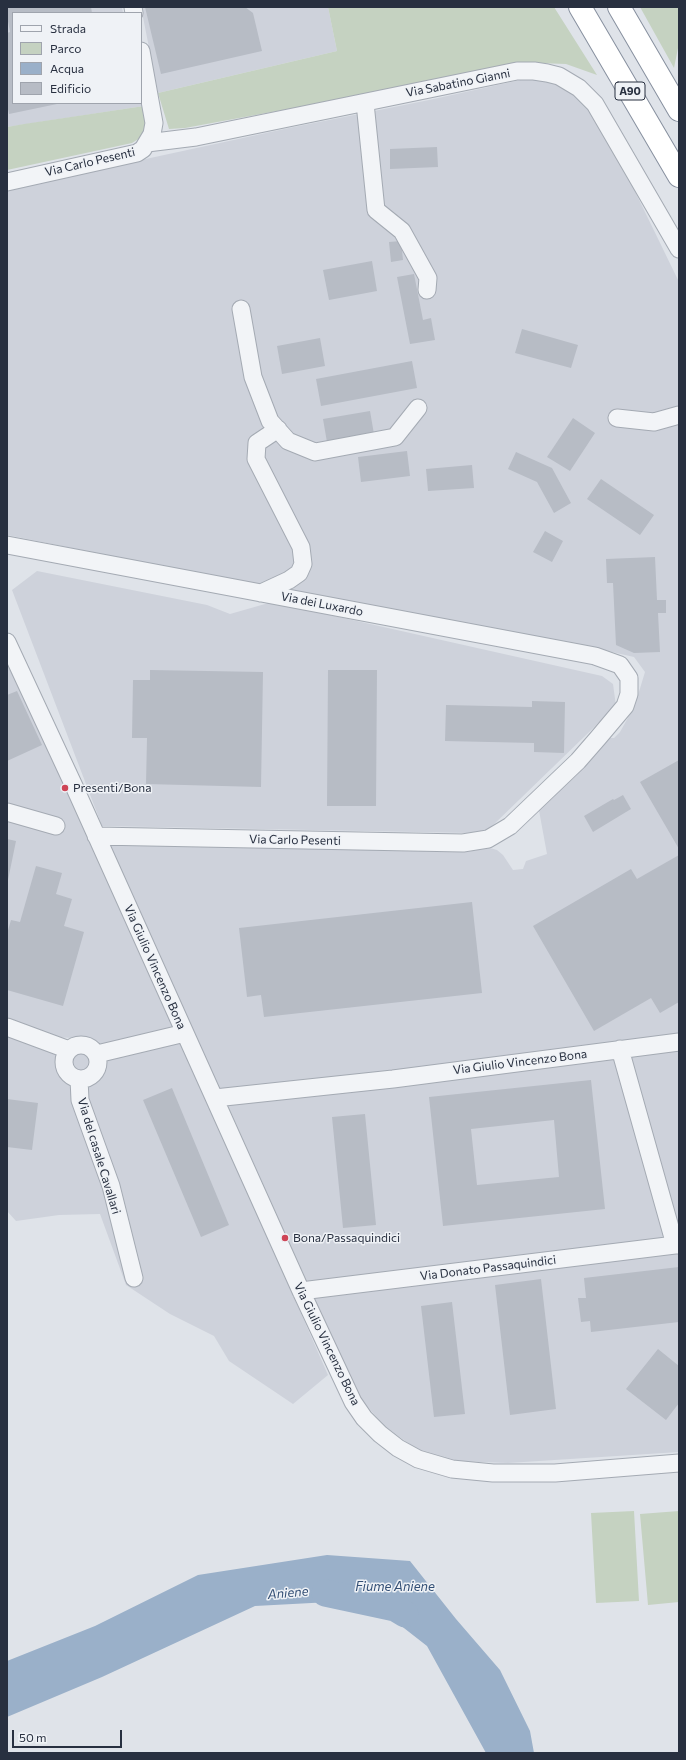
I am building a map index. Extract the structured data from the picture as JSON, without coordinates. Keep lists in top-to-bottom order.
{
  "streets": {
    "highway": ["A90"],
    "street": [
      "Via Sabatino Gianni",
      "Via Carlo Pesenti",
      "Via dei Luxardo",
      "Via Giulio Vincenzo Bona",
      "Via del casale Cavallari",
      "Via Donato Passaquindici"
    ]
  },
  "crossings": [
    ["Via Sabatino Gianni", "Via Carlo Pesenti"],
    ["Via Carlo Pesenti", "Via dei Luxardo"],
    ["Via Carlo Pesenti", "Via Giulio Vincenzo Bona"],
    ["Via Giulio Vincenzo Bona", "Via Donato Passaquindici"]
  ],
  "water": ["Fiume Aniene", "Aniene"],
  "places": ["Presenti/Bona", "Bona/Passaquindici"],
  "legend": [
    "Strada",
    "Parco",
    "Acqua",
    "Edificio"
  ],
  "scale_bar": "50 m"
}
